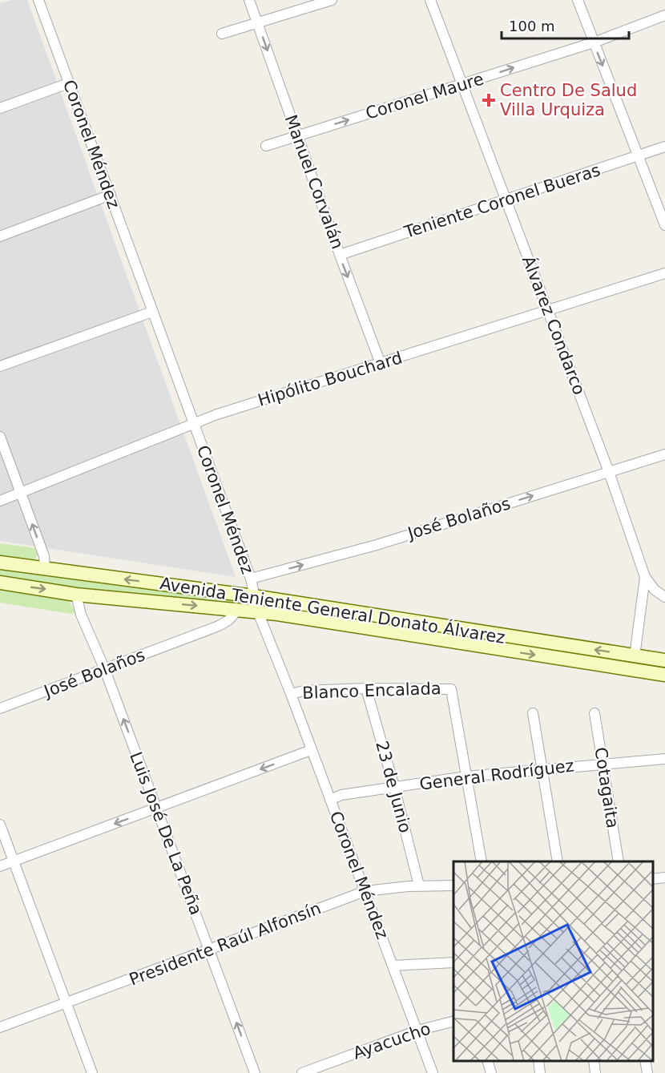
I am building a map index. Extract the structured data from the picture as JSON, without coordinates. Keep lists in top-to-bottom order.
{
  "streets": {
    "main road": ["Avenida Teniente General Donato Álvarez"],
    "street": [
      "Coronel Maure",
      "Coronel Méndez",
      "Manuel Corvalán",
      "Teniente Coronel Bueras",
      "Álvarez Condarco",
      "Hipólito Bouchard",
      "José Bolaños",
      "Blanco Encalada",
      "General Rodríguez",
      "23 de Junio",
      "Cotagaita",
      "Luis José De La Peña",
      "Presidente Raúl Alfonsín",
      "Ayacucho"
    ]
  },
  "crossings": [
    ["Coronel Maure", "Manuel Corvalán"],
    ["Coronel Maure", "Álvarez Condarco"],
    ["Coronel Méndez", "Hipólito Bouchard"],
    ["Coronel Méndez", "José Bolaños"],
    ["Coronel Méndez", "Avenida Teniente General Donato Álvarez"],
    ["Coronel Méndez", "Blanco Encalada"],
    ["Coronel Méndez", "General Rodríguez"],
    ["Coronel Méndez", "Presidente Raúl Alfonsín"],
    ["Coronel Méndez", "Ayacucho"],
    ["Manuel Corvalán", "Teniente Coronel Bueras"],
    ["Manuel Corvalán", "Hipólito Bouchard"],
    ["Teniente Coronel Bueras", "Álvarez Condarco"],
    ["Álvarez Condarco", "Hipólito Bouchard"],
    ["Álvarez Condarco", "José Bolaños"],
    ["Álvarez Condarco", "Avenida Teniente General Donato Álvarez"],
    ["José Bolaños", "Avenida Teniente General Donato Álvarez"],
    ["José Bolaños", "Luis José De La Peña"],
    ["Avenida Teniente General Donato Álvarez", "Luis José De La Peña"],
    ["Blanco Encalada", "General Rodríguez"],
    ["Blanco Encalada", "23 de Junio"],
    ["General Rodríguez", "23 de Junio"],
    ["General Rodríguez", "Cotagaita"],
    ["23 de Junio", "Presidente Raúl Alfonsín"],
    ["Luis José De La Peña", "Presidente Raúl Alfonsín"]
  ],
  "one_way": [
    "Coronel Maure",
    "Manuel Corvalán",
    "José Bolaños",
    "Luis José De La Peña"
  ],
  "places": {
    "health": ["Centro De Salud Villa Urquiza"]
  },
  "scale_bar": "100 m"
}
